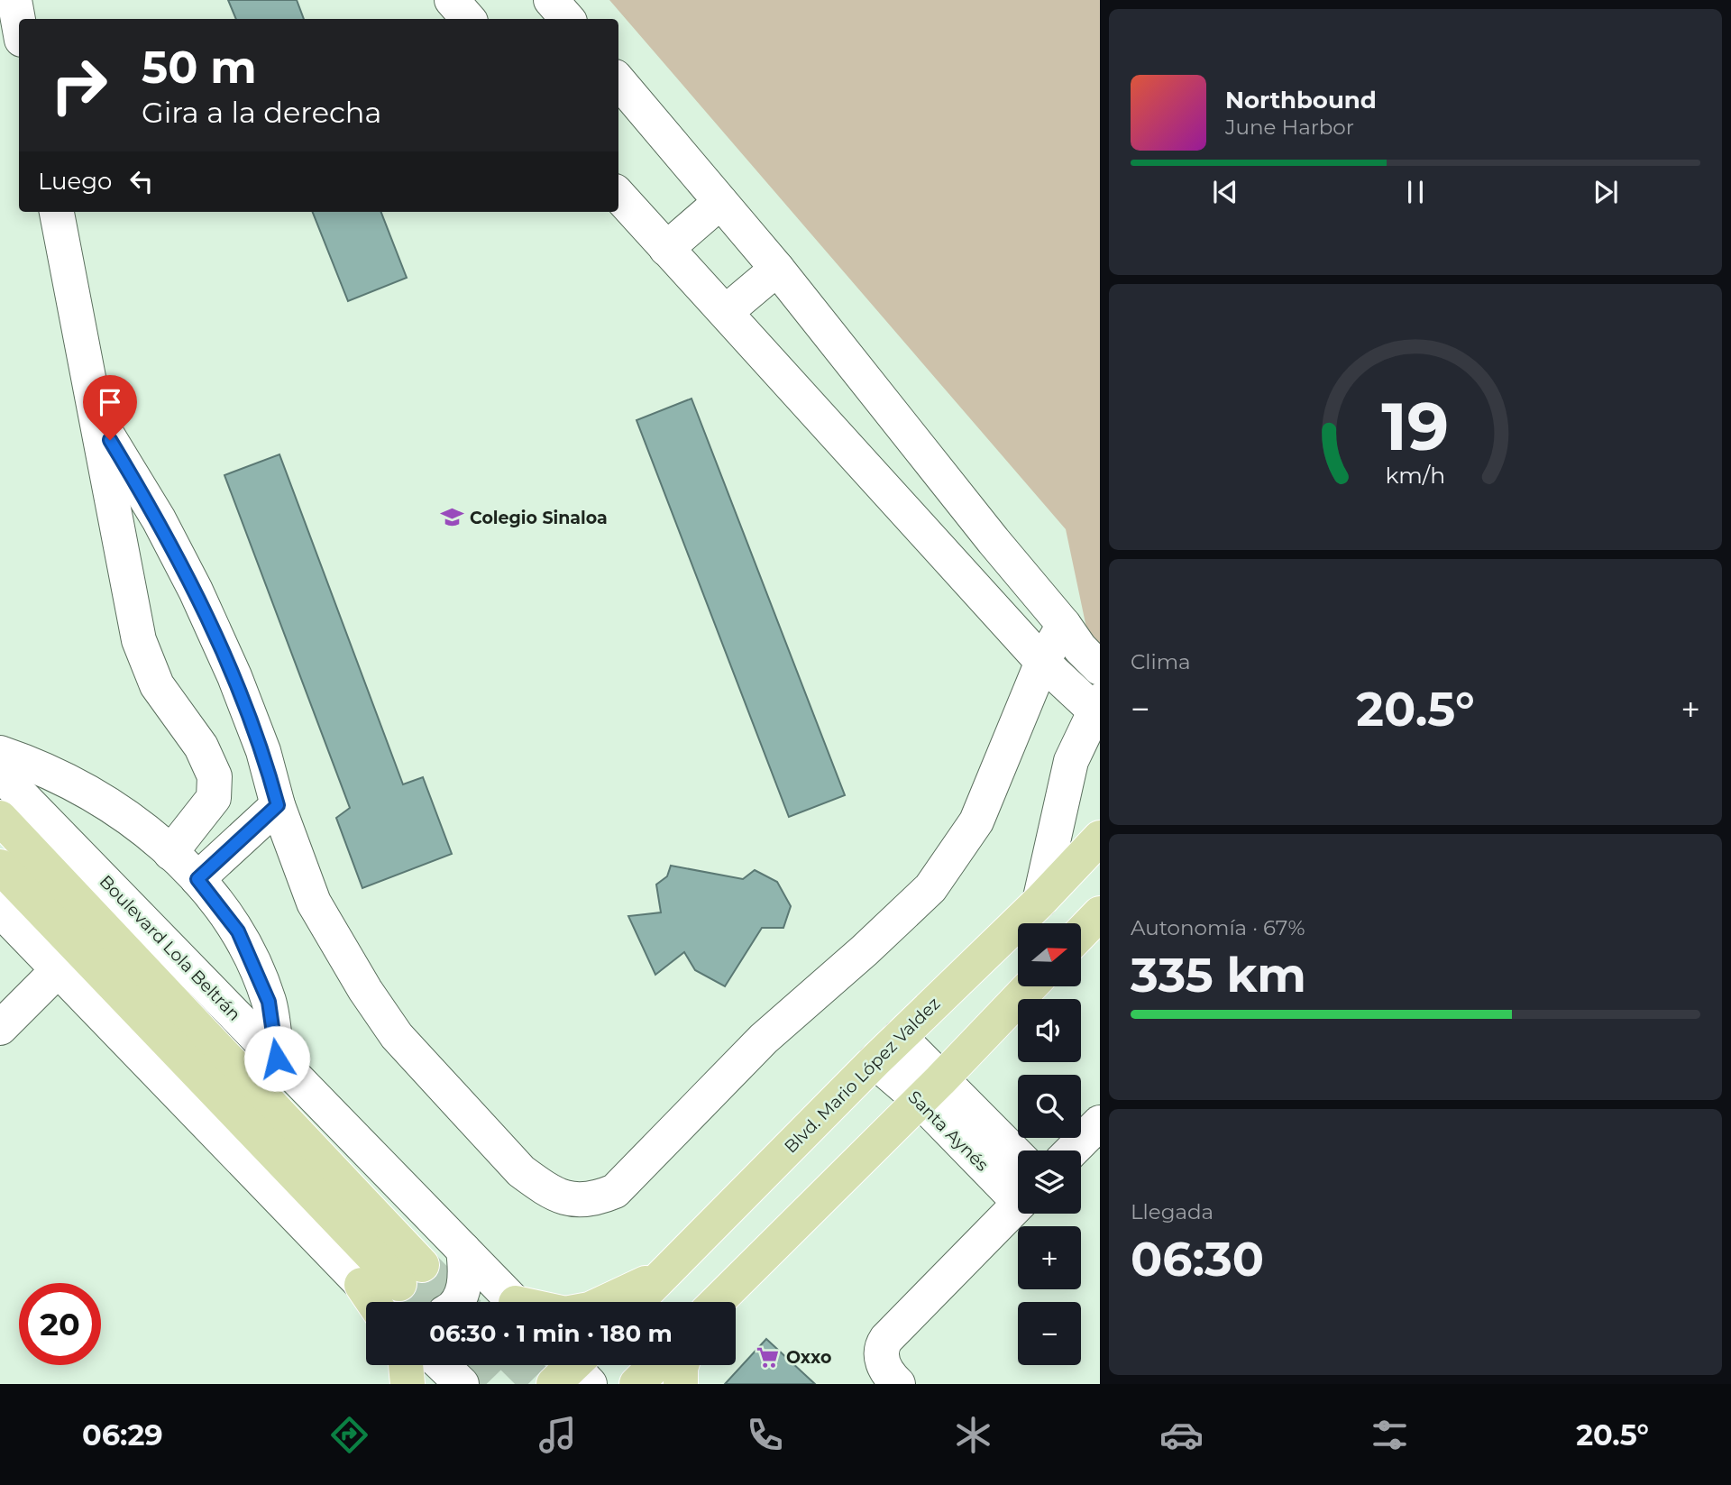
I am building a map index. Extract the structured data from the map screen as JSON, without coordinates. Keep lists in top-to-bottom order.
{
  "streets": {
    "main road": ["Boulevard Lola Beltrán", "Blvd. Mario López Valdez"],
    "street": ["Santa Aynés"]
  },
  "crossings": [
    ["Blvd. Mario López Valdez", "Santa Aynés"]
  ],
  "places": {
    "school or university": ["Colegio Sinaloa"],
    "supermarket": ["Oxxo"]
  },
  "north": "right",
  "page": {
    "turn": ["50 m", "Gira a la derecha"],
    "song": ["Northbound", "June Harbor"],
    "then": "Luego",
    "tile": [
      "Clima",
      ["Autonomía · 67%", "335 km"],
      ["Llegada", "06:30"]
    ],
    "heat": ["−", "20.5°", "+"],
    "map_buttons": ["+", "−"],
    "limit": "20",
    "trip": "06:30 · 1 min · 180 m",
    "tabs": ["06:29", "20.5°"],
    "gauge": ["19", "km/h"]
  }
}
